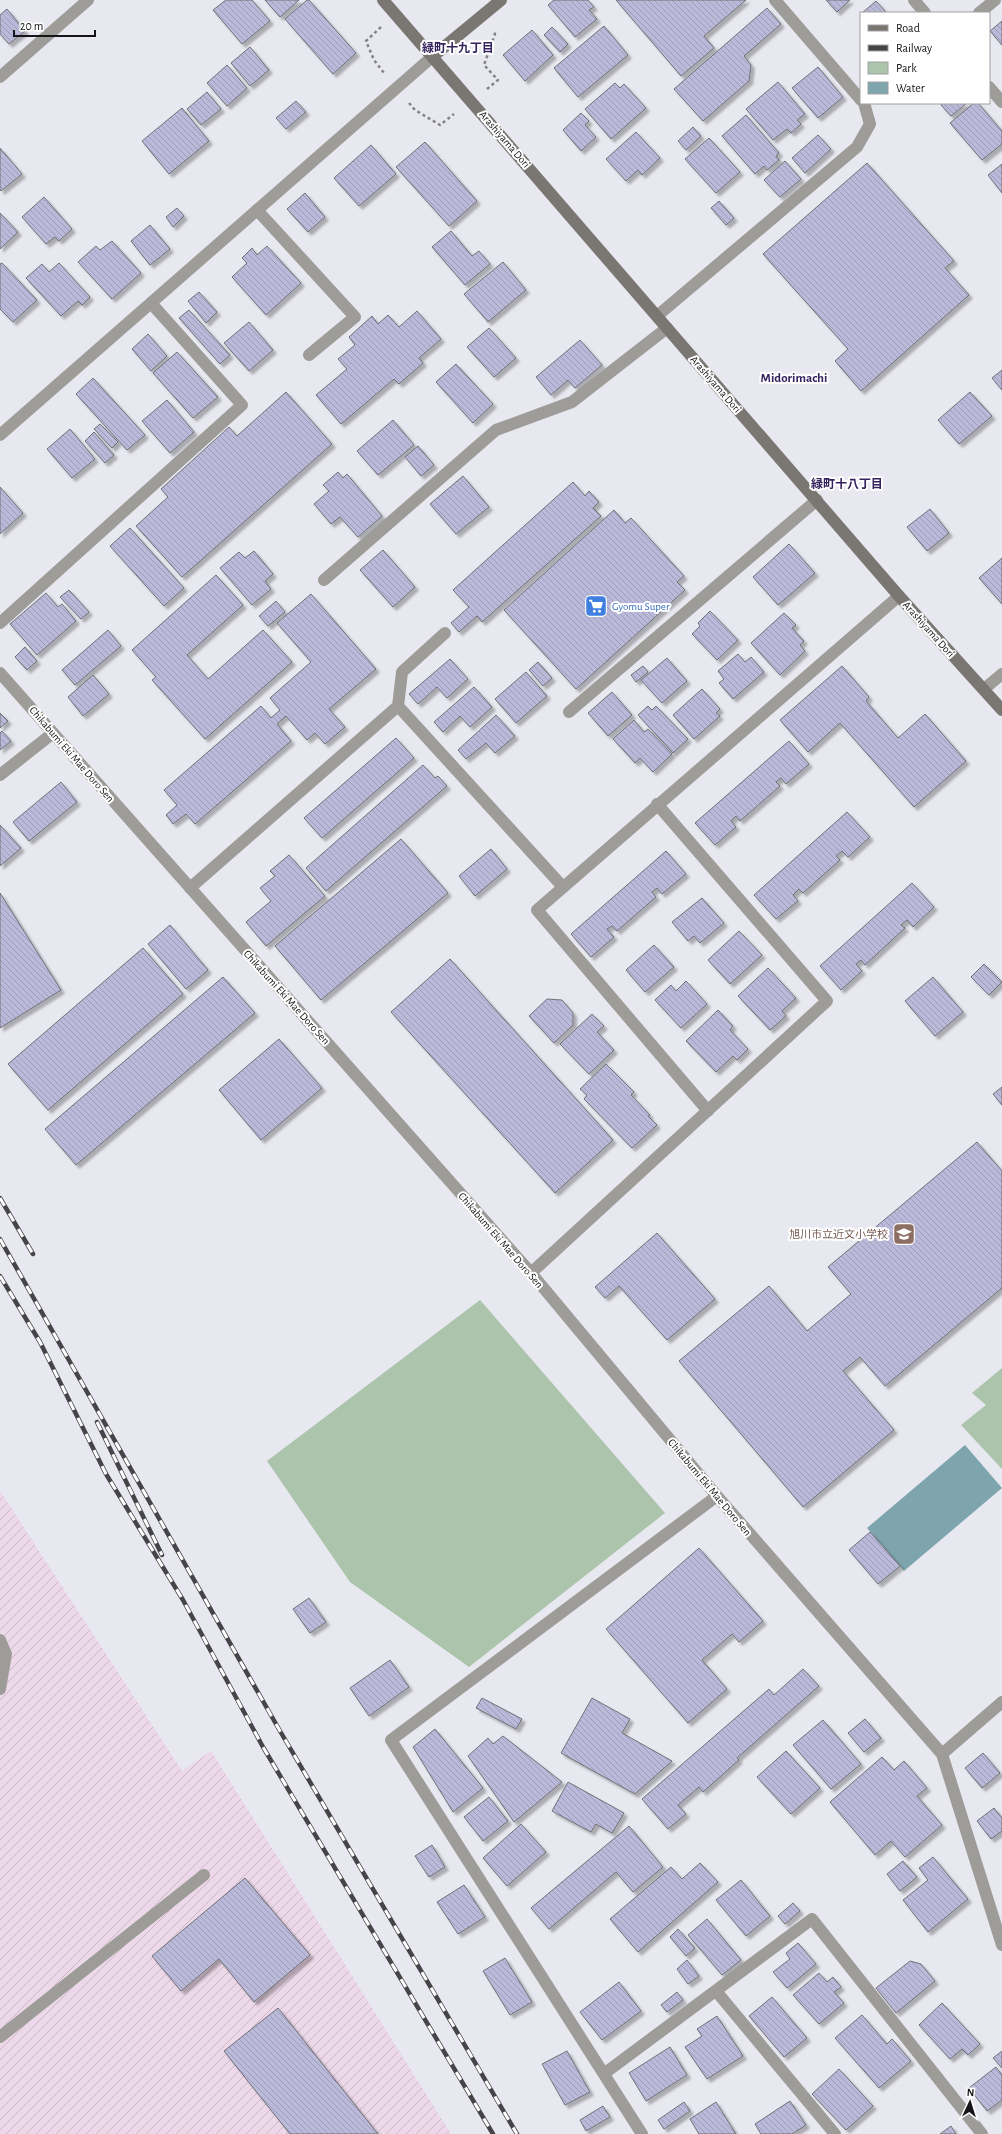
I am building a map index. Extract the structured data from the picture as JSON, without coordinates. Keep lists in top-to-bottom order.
{
  "streets": {
    "street": ["Arashiyama Dori", "Chikabumi Eki Mae Doro Sen"]
  },
  "districts": ["緑町十九丁目", "Midorimachi", "緑町十八丁目"],
  "places": {
    "supermarket": ["Gyomu Super"],
    "school or university": ["旭川市立近文小学校"]
  },
  "legend": [
    "Road",
    "Railway",
    "Park",
    "Water"
  ],
  "scale_bar": "20 m",
  "north": "top"
}
